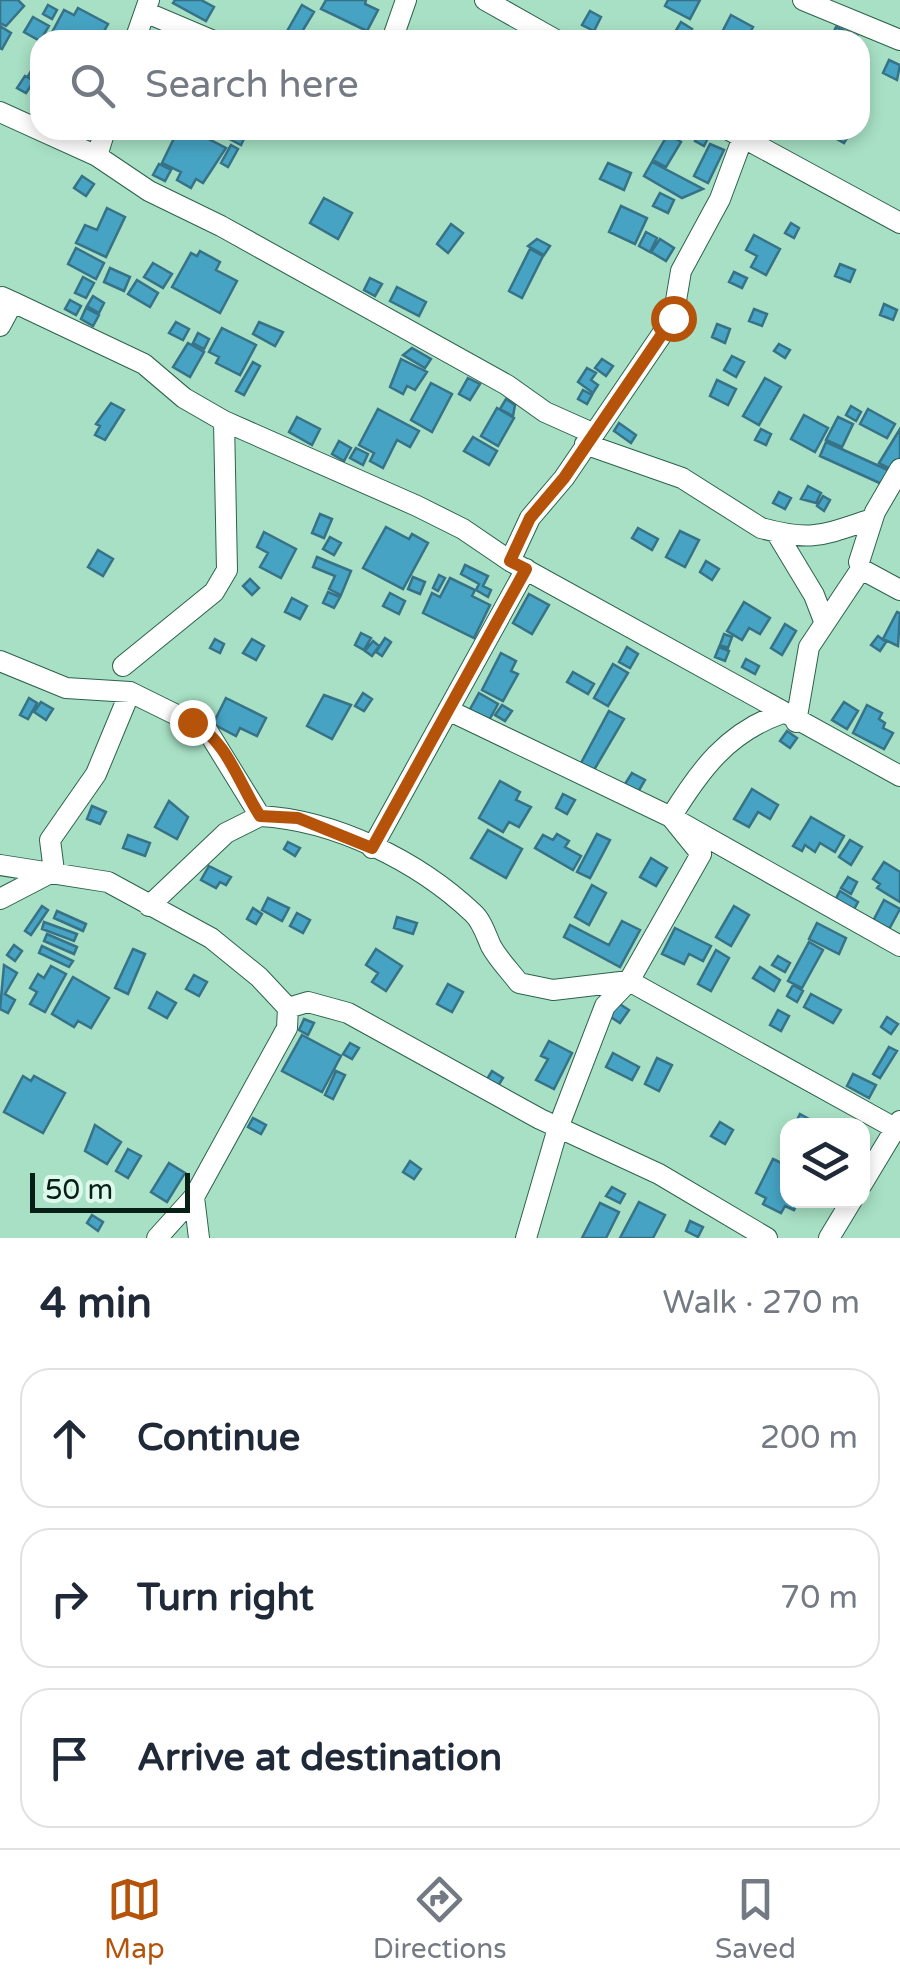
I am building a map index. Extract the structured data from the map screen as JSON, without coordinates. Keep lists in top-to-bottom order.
{
  "scale_bar": "50 m",
  "page": {
    "search": "Search here",
    "scale": "50 m",
    "heading": ["4 min", "Walk · 270 m"],
    "list": [
      ["Continue", "200 m"],
      ["Turn right", "70 m"],
      "Arrive at destination"
    ],
    "nav": ["Map", "Directions", "Saved"]
  }
}
